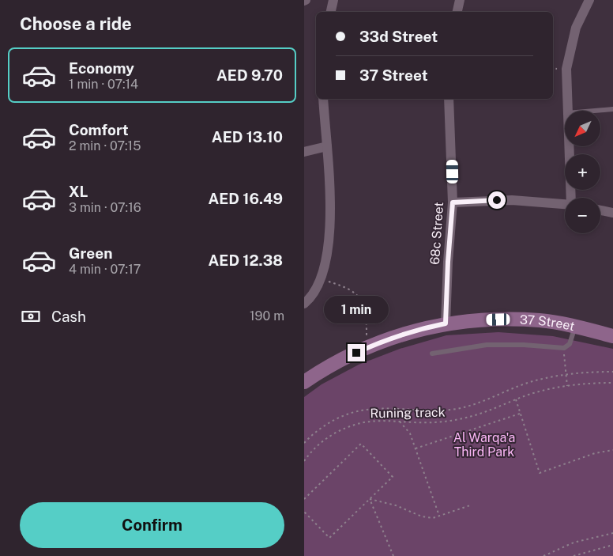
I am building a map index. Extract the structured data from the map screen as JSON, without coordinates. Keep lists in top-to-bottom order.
{
  "streets": {
    "street": ["68c Street", "37 Street"],
    "path": ["Runing track"]
  },
  "crossings": [
    ["68c Street", "37 Street"]
  ],
  "parks": ["Al Warqa'a Third Park"],
  "north": "bottom left",
  "page": {
    "heading": "Choose a ride",
    "banner": ["33d Street", "37 Street"],
    "list": [
      {
        "name": "Economy",
        "note": "1 min · 07:14",
        "value": "AED 9.70"
      },
      {
        "name": "Comfort",
        "note": "2 min · 07:15",
        "value": "AED 13.10"
      },
      {
        "name": "XL",
        "note": "3 min · 07:16",
        "value": "AED 16.49"
      },
      {
        "name": "Green",
        "note": "4 min · 07:17",
        "value": "AED 12.38"
      }
    ],
    "map_buttons": ["+", "−"],
    "pay": ["Cash", "190 m"],
    "bubble": "1 min",
    "buttons": "Confirm"
  }
}
